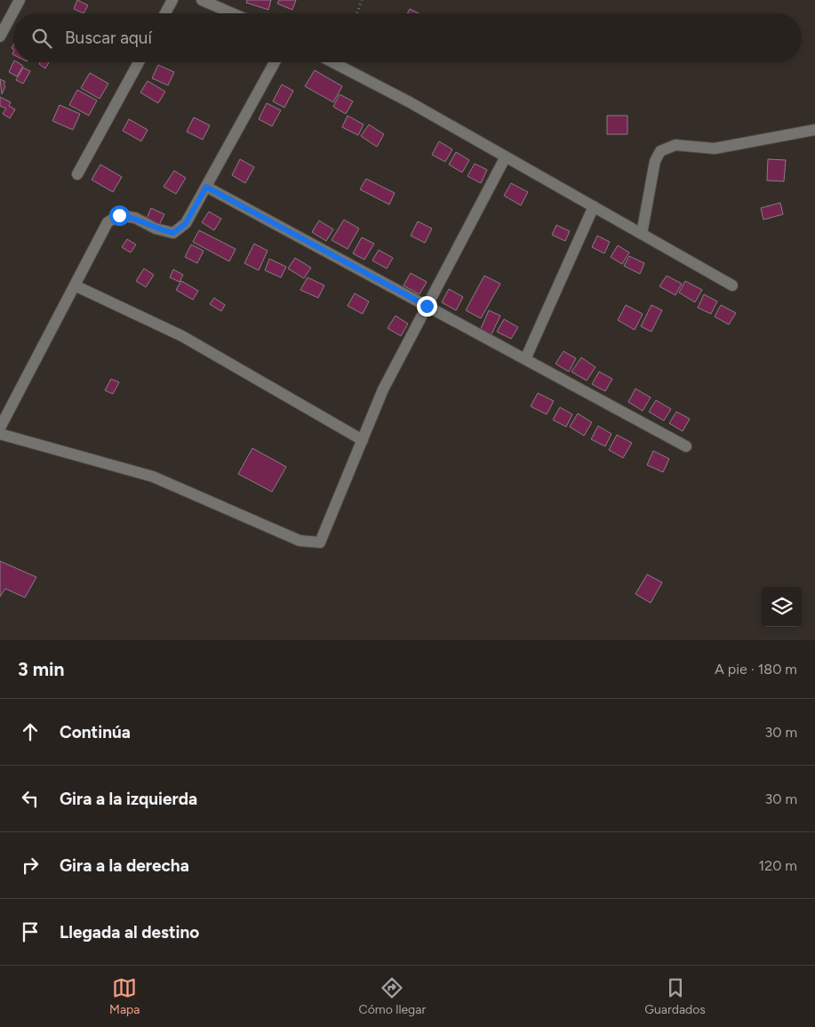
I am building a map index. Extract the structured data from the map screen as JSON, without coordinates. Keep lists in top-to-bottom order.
{
  "page": {
    "search": "Buscar aquí",
    "heading": ["3 min", "A pie · 180 m"],
    "list": [
      ["Continúa", "30 m"],
      ["Gira a la izquierda", "30 m"],
      ["Gira a la derecha", "120 m"],
      "Llegada al destino"
    ],
    "nav": ["Mapa", "Cómo llegar", "Guardados"]
  }
}
